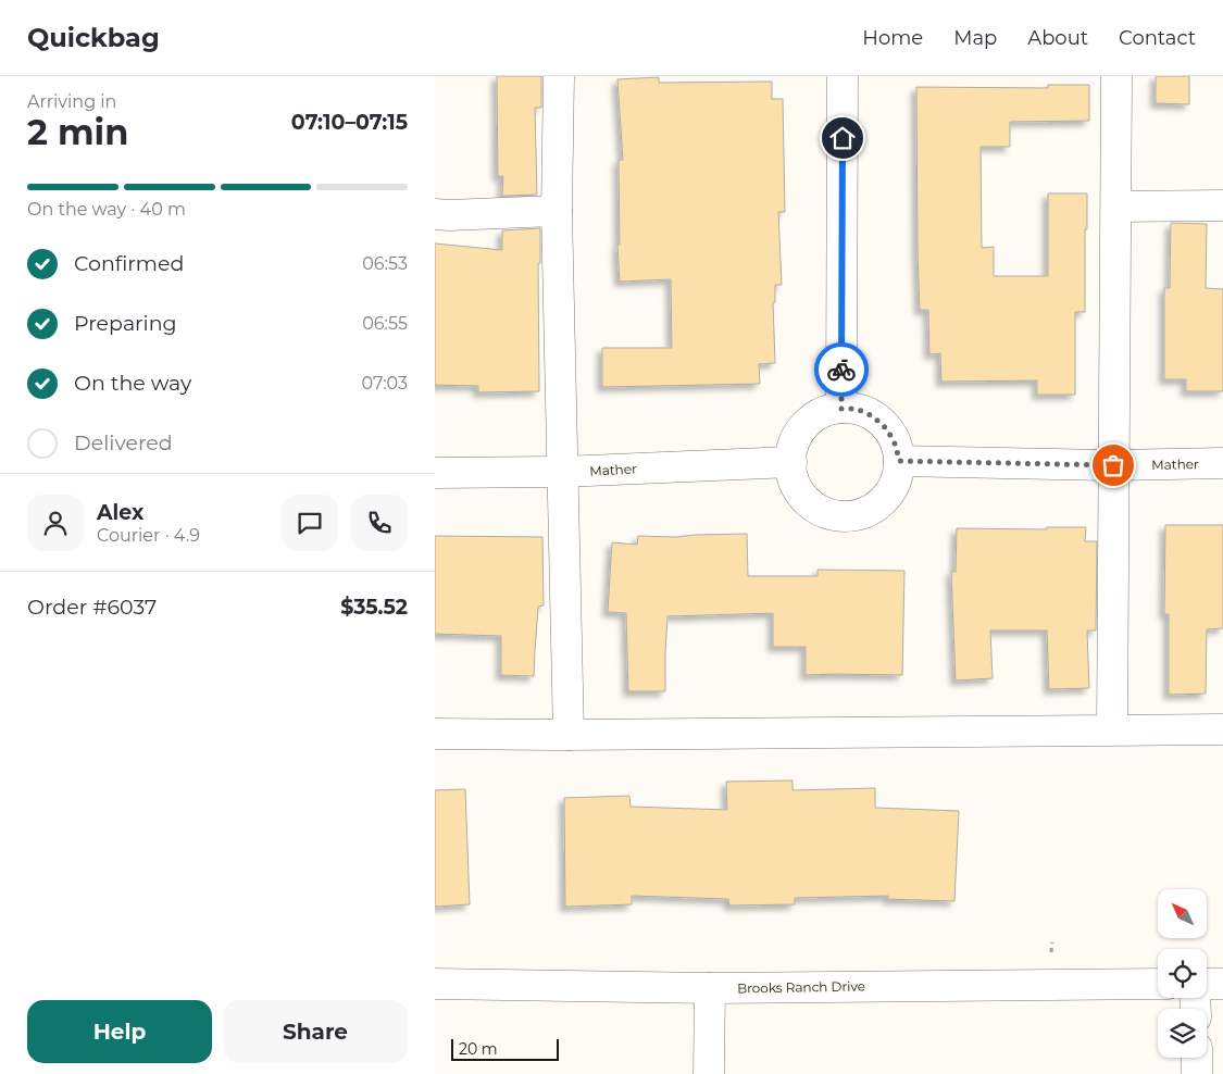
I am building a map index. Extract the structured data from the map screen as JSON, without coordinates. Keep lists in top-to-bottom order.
{
  "streets": {
    "street": ["Mather", "Brooks Ranch Drive"]
  },
  "scale_bar": "20 m",
  "north": "top left",
  "page": {
    "header": "Quickbag",
    "nav": [
      "Home",
      "Map",
      "About",
      "Contact"
    ],
    "heading": ["2 min", "Arriving in", "07:10–07:15"],
    "panel": [
      "Alex",
      "Courier · 4.9",
      "Order #6037",
      "$35.52"
    ],
    "bar": "On the way · 40 m",
    "list": [
      ["Confirmed", "06:53"],
      ["Preparing", "06:55"],
      ["On the way", "07:03"],
      "Delivered"
    ],
    "buttons": ["Help", "Share"],
    "scale": "20 m"
  }
}
